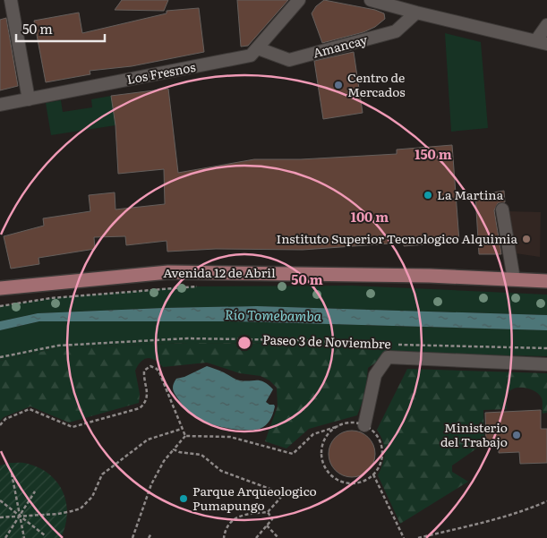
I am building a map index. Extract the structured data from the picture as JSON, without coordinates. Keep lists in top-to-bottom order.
{
  "streets": {
    "main road": ["Avenida 12 de Abril"],
    "street": ["Amancay", "Los Fresnos", "Paseo 3 de Noviembre"]
  },
  "crossings": [
    ["Amancay", "Los Fresnos"]
  ],
  "water": ["Río Tomebamba"],
  "places": [
    "Centro de Mercados",
    "La Martina",
    "Instituto Superior Tecnologico Alquimia",
    "Ministerio del Trabajo",
    "Parque Arqueologico Pumapungo"
  ],
  "scale_bar": "50 m",
  "rings": ["150 m", "100 m", "50 m"]
}
